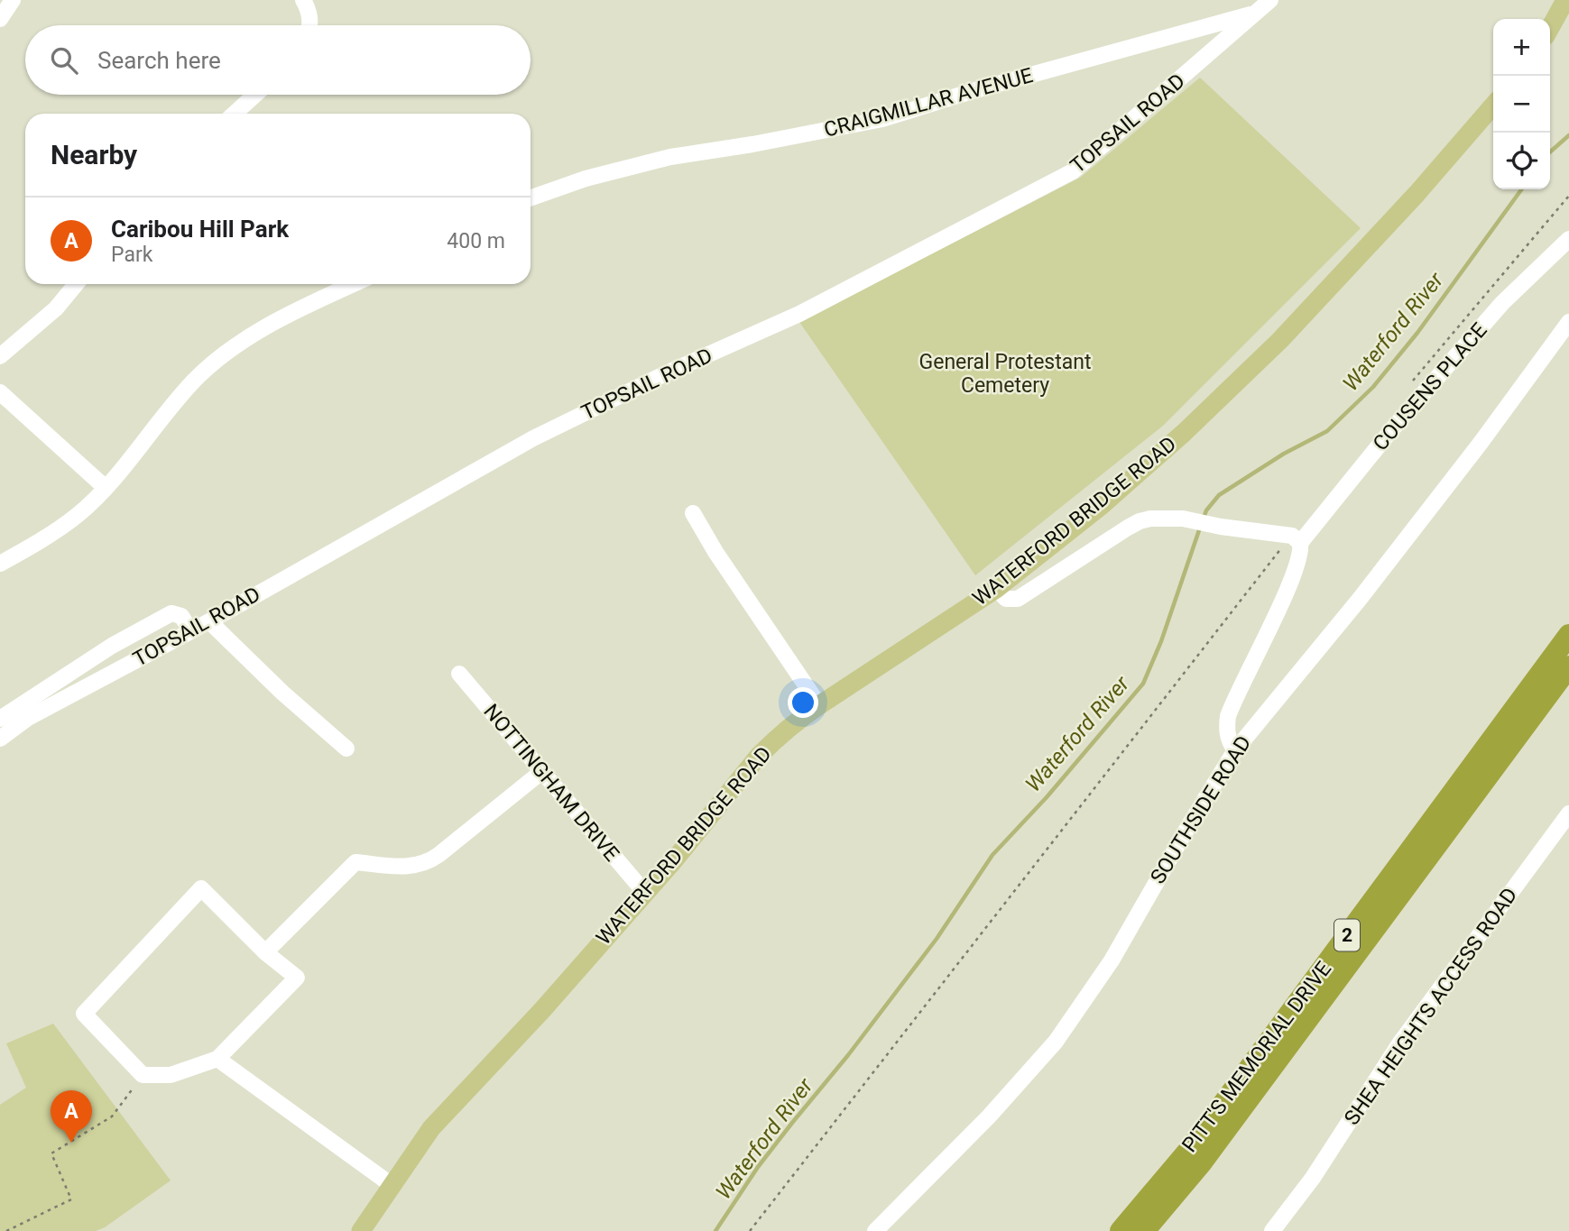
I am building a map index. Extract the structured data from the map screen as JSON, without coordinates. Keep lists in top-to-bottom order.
{
  "streets": {
    "highway": ["2", "PITT'S MEMORIAL DRIVE"],
    "main road": ["WATERFORD BRIDGE ROAD"],
    "street": [
      "CRAIGMILLAR AVENUE",
      "TOPSAIL ROAD",
      "COUSENS PLACE",
      "NOTTINGHAM DRIVE",
      "SOUTHSIDE ROAD",
      "SHEA HEIGHTS ACCESS ROAD"
    ]
  },
  "crossings": [
    ["CRAIGMILLAR AVENUE", "TOPSAIL ROAD"],
    ["WATERFORD BRIDGE ROAD", "NOTTINGHAM DRIVE"]
  ],
  "water": ["Waterford River"],
  "parks": ["General Protestant Cemetery"],
  "page": {
    "map_buttons": ["+", "−"],
    "search": "Search here",
    "heading": "Nearby",
    "list": [
      {
        "mark": "A",
        "name": "Caribou Hill Park",
        "note": "Park",
        "value": "400 m"
      }
    ],
    "pins": "A"
  }
}
